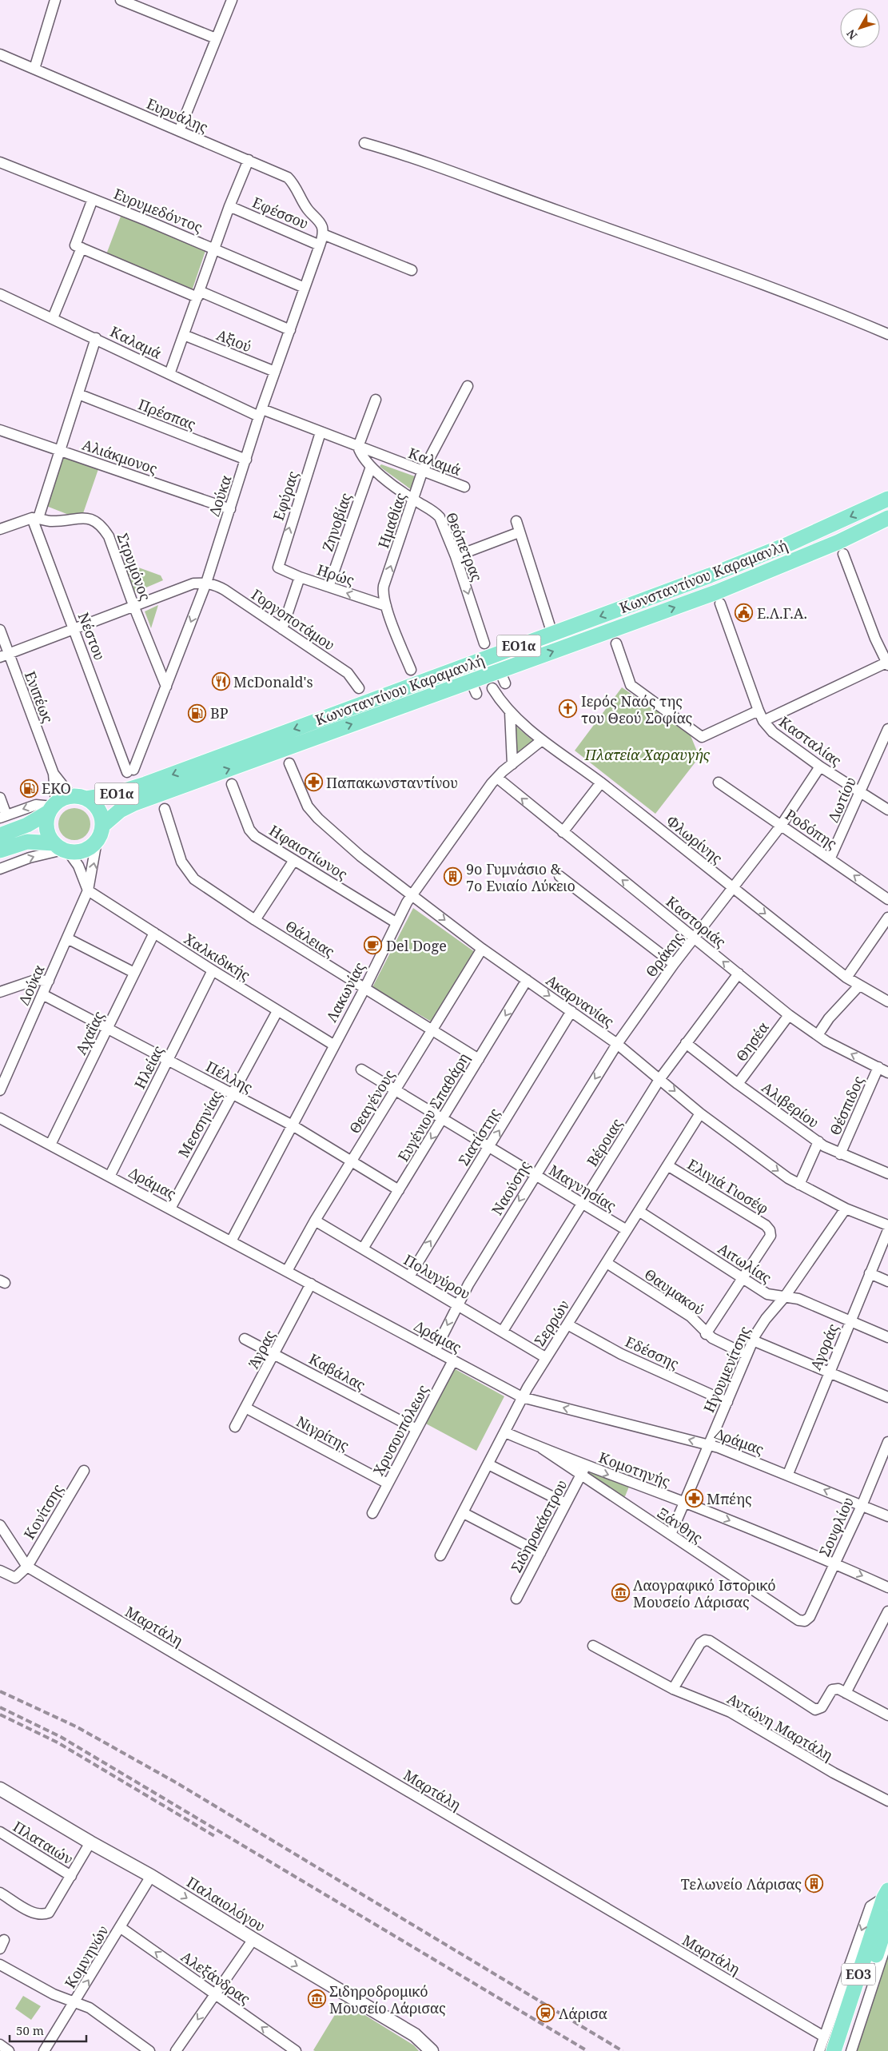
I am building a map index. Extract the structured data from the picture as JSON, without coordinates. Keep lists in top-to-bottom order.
{
  "streets": {
    "main road": ["Κωνσταντίνου Καραμανλή", "ΕΟ1α", "ΕΟ3"],
    "street": [
      "Ευρυάλης",
      "Ευρυμεδόντος",
      "Εφέσσου",
      "Αξιού",
      "Καλαμά",
      "Πρέσπας",
      "Αλιάκμονος",
      "Δούκα",
      "Εφύρας",
      "Ημαθίας",
      "Ζηνοβίας",
      "Θεόπετρας",
      "Στρυμόνος",
      "Ηρώς",
      "Γοργοποτάμου",
      "Νέστου",
      "Ενιπέως",
      "Κασταλίας",
      "Δωτίου",
      "Ροδόπης",
      "Φλωρίνης",
      "Ηφαιστίωνος",
      "Καστοριάς",
      "Θάλειας",
      "Θράκης",
      "Χαλκιδικής",
      "Λακωνίας",
      "Ακαρνανίας",
      "Αχαΐας",
      "Θησέα",
      "Ηλείας",
      "Πέλλης",
      "Θεαγένους",
      "Αλιβερίου",
      "Θέσπιδος",
      "Ευγένιου Σπαθάρη",
      "Μεσσηνίας",
      "Σιατίστης",
      "Βέροιας",
      "Δράμας",
      "Ελιγιά Γιοσέφ",
      "Ναούσης",
      "Μαγνησίας",
      "Αιτωλίας",
      "Πολυγύρου",
      "Θαυμακού",
      "Σερρών",
      "Αγοράς",
      "Άγρας",
      "Εδέσσης",
      "Ηγουμενίτσης",
      "Καβάλας",
      "Χρυσουπόλεως",
      "Νιγρίτης",
      "Κομοτηνής",
      "Κονίτσης",
      "Ξάνθης",
      "Σιδηροκάστρου",
      "Σουφλίου",
      "Μαρτάλη",
      "Αντώνη Μαρτάλη",
      "Πλαταιών",
      "Παλαιολόγου",
      "Κομνηνών",
      "Αλεξάνδρας"
    ]
  },
  "crossings": [
    ["Ευρυάλης", "Δούκα"],
    ["Ευρυμεδόντος", "Δούκα"],
    ["Εφέσσου", "Δούκα"],
    ["Αξιού", "Δούκα"],
    ["Καλαμά", "Δούκα"],
    ["Καλαμά", "Εφύρας"],
    ["Καλαμά", "Ημαθίας"],
    ["Καλαμά", "Θεόπετρας"],
    ["Πρέσπας", "Δούκα"],
    ["Αλιάκμονος", "Δούκα"],
    ["Δούκα", "Στρυμόνος"],
    ["Δούκα", "Κωνσταντίνου Καραμανλή"],
    ["Δούκα", "Γοργοποτάμου"],
    ["Δούκα", "Νέστου"],
    ["Δούκα", "ΕΟ1α"],
    ["Δούκα", "Ενιπέως"],
    ["Δούκα", "Χαλκιδικής"],
    ["Δούκα", "Πέλλης"],
    ["Εφύρας", "Ηρώς"],
    ["Ημαθίας", "Θεόπετρας"],
    ["Ημαθίας", "Ηρώς"],
    ["Ζηνοβίας", "Θεόπετρας"],
    ["Ζηνοβίας", "Ηρώς"],
    ["Στρυμόνος", "Νέστου"],
    ["Κωνσταντίνου Καραμανλή", "ΕΟ1α"],
    ["Κωνσταντίνου Καραμανλή", "Ενιπέως"],
    ["ΕΟ1α", "Ενιπέως"],
    ["Κασταλίας", "Δωτίου"],
    ["Κασταλίας", "Θράκης"],
    ["Δωτίου", "Ροδόπης"],
    ["Ροδόπης", "Θράκης"],
    ["Φλωρίνης", "Θράκης"],
    ["Φλωρίνης", "Λακωνίας"],
    ["Ηφαιστίωνος", "Λακωνίας"],
    ["Καστοριάς", "Θράκης"],
    ["Καστοριάς", "Λακωνίας"],
    ["Καστοριάς", "Θησέα"],
    ["Καστοριάς", "Θέσπιδος"],
    ["Καστοριάς", "Βέροιας"],
    ["Θάλειας", "Λακωνίας"],
    ["Θάλειας", "Θεαγένους"],
    ["Θάλειας", "Ευγένιου Σπαθάρη"],
    ["Θράκης", "Ακαρνανίας"],
    ["Θράκης", "Ναούσης"],
    ["Χαλκιδικής", "Λακωνίας"],
    ["Χαλκιδικής", "Αχαΐας"],
    ["Χαλκιδικής", "Ηλείας"],
    ["Χαλκιδικής", "Μεσσηνίας"],
    ["Λακωνίας", "Ακαρνανίας"],
    ["Λακωνίας", "Πέλλης"],
    ["Λακωνίας", "Δράμας"],
    ["Ακαρνανίας", "Θεαγένους"],
    ["Ακαρνανίας", "Ευγένιου Σπαθάρη"],
    ["Ακαρνανίας", "Σιατίστης"],
    ["Ακαρνανίας", "Βέροιας"],
    ["Ακαρνανίας", "Ναούσης"],
    ["Ακαρνανίας", "Σερρών"],
    ["Ακαρνανίας", "Ηγουμενίτσης"],
    ["Αχαΐας", "Πέλλης"],
    ["Αχαΐας", "Δράμας"],
    ["Θησέα", "Αλιβερίου"],
    ["Ηλείας", "Πέλλης"],
    ["Ηλείας", "Δράμας"],
    ["Πέλλης", "Θεαγένους"],
    ["Πέλλης", "Ευγένιου Σπαθάρη"],
    ["Πέλλης", "Μεσσηνίας"],
    ["Θεαγένους", "Δράμας"],
    ["Θεαγένους", "Μαγνησίας"],
    ["Θεαγένους", "Πολυγύρου"],
    ["Αλιβερίου", "Θέσπιδος"],
    ["Αλιβερίου", "Βέροιας"],
    ["Ευγένιου Σπαθάρη", "Μαγνησίας"],
    ["Ευγένιου Σπαθάρη", "Πολυγύρου"],
    ["Μεσσηνίας", "Δράμας"],
    ["Σιατίστης", "Μαγνησίας"],
    ["Σιατίστης", "Πολυγύρου"],
    ["Βέροιας", "Μαγνησίας"],
    ["Βέροιας", "Πολυγύρου"],
    ["Δράμας", "Ναούσης"],
    ["Δράμας", "Σερρών"],
    ["Δράμας", "Αγοράς"],
    ["Δράμας", "Άγρας"],
    ["Δράμας", "Ηγουμενίτσης"],
    ["Δράμας", "Χρυσουπόλεως"],
    ["Δράμας", "Σουφλίου"],
    ["Ελιγιά Γιοσέφ", "Αιτωλίας"],
    ["Ελιγιά Γιοσέφ", "Θαυμακού"],
    ["Ελιγιά Γιοσέφ", "Σερρών"],
    ["Ναούσης", "Μαγνησίας"],
    ["Ναούσης", "Πολυγύρου"],
    ["Μαγνησίας", "Σερρών"],
    ["Αιτωλίας", "Σερρών"],
    ["Αιτωλίας", "Αγοράς"],
    ["Αιτωλίας", "Ηγουμενίτσης"],
    ["Πολυγύρου", "Σερρών"],
    ["Θαυμακού", "Σερρών"],
    ["Θαυμακού", "Ηγουμενίτσης"],
    ["Σερρών", "Εδέσσης"],
    ["Σερρών", "Κομοτηνής"],
    ["Άγρας", "Καβάλας"],
    ["Άγρας", "Νιγρίτης"],
    ["Εδέσσης", "Ηγουμενίτσης"],
    ["Ηγουμενίτσης", "Κομοτηνής"],
    ["Ηγουμενίτσης", "Ξάνθης"],
    ["Καβάλας", "Χρυσουπόλεως"],
    ["Χρυσουπόλεως", "Νιγρίτης"],
    ["Κομοτηνής", "Ξάνθης"],
    ["Κομοτηνής", "Σιδηροκάστρου"],
    ["Κομοτηνής", "Σουφλίου"],
    ["Κονίτσης", "Μαρτάλη"],
    ["Ξάνθης", "Σιδηροκάστρου"],
    ["Ξάνθης", "Σουφλίου"],
    ["Παλαιολόγου", "Κομνηνών"],
    ["Κομνηνών", "Αλεξάνδρας"]
  ],
  "one_way": [
    "Εφύρας",
    "Ημαθίας",
    "Ηρώς",
    "Ακαρνανίας",
    "Ευγένιου Σπαθάρη",
    "Σιατίστης",
    "Ναούσης",
    "Κομοτηνής",
    "Παλαιολόγου",
    "Κομνηνών"
  ],
  "parks": ["Πλατεία Χαραυγής"],
  "places": {
    "public building": ["Ε.Λ.Γ.Α."],
    "restaurant": ["McDonald's"],
    "church": ["Ιερός Ναός της του Θεού Σοφίας"],
    "fuel station": ["BP", "EKO"],
    "pharmacy": ["Παπακωνσταντίνου", "Μπέης"],
    "building": ["9ο Γυμνάσιο & 7ο Ενιαίο Λύκειο", "Τελωνείο Λάρισας"],
    "cafe": ["Del Doge"],
    "museum": ["Λαογραφικό Ιστορικό Μουσείο Λάρισας", "Σιδηροδρομικό Μουσείο Λάρισας"],
    "station": ["Λάρισα"]
  },
  "scale_bar": "50 m",
  "north": "bottom left"
}
